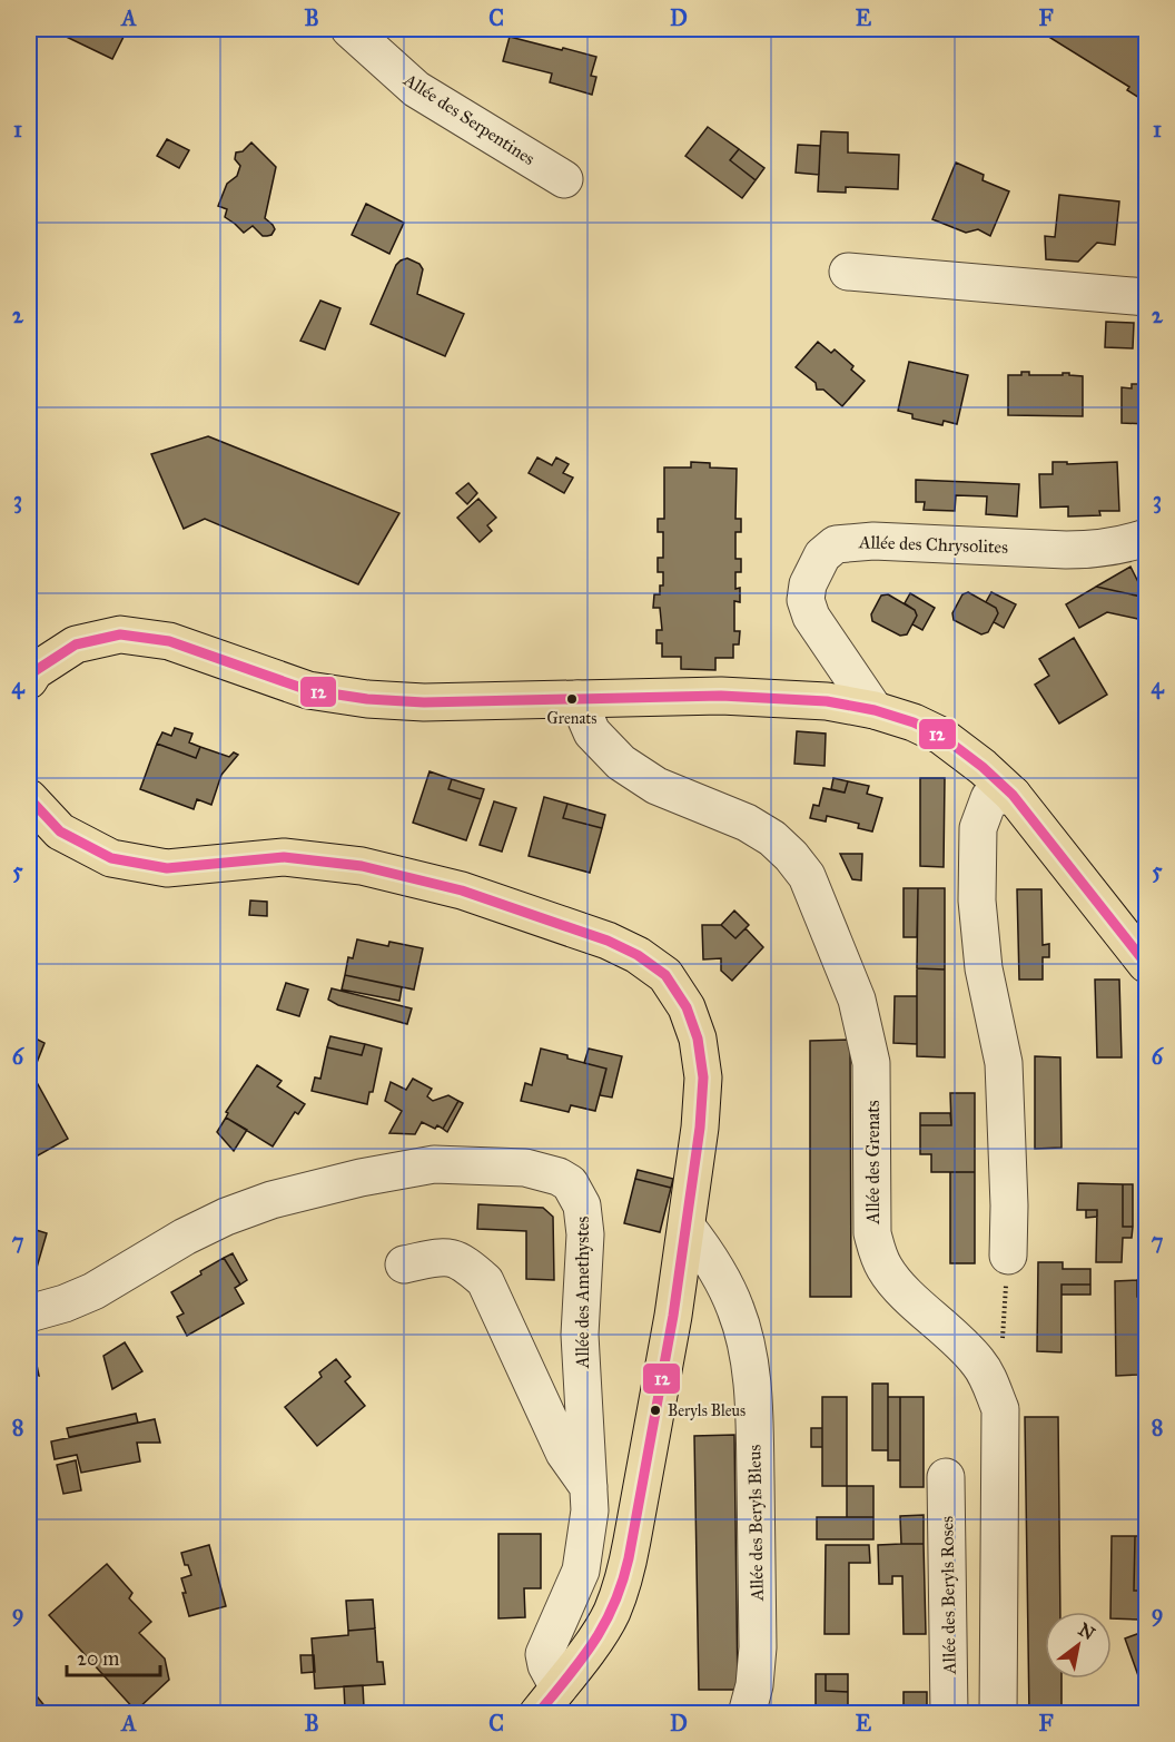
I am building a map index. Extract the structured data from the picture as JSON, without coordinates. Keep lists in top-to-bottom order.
{
  "streets": {
    "street": [
      "Allée des Serpentines",
      "Allée des Chrysolites",
      "Allée des Grenats",
      "Allée des Amethystes",
      "Allée des Beryls Bleus",
      "Allée des Beryls Roses"
    ]
  },
  "places": ["Grenats", "Beryls Bleus"],
  "lines": ["transit line 12"],
  "scale_bar": "20 m",
  "north": "top right",
  "grid": {
    "columns": [
      "A",
      "B",
      "C",
      "D",
      "E",
      "F"
    ],
    "rows": [
      "1",
      "2",
      "3",
      "4",
      "5",
      "6",
      "7",
      "8",
      "9"
    ]
  }
}
